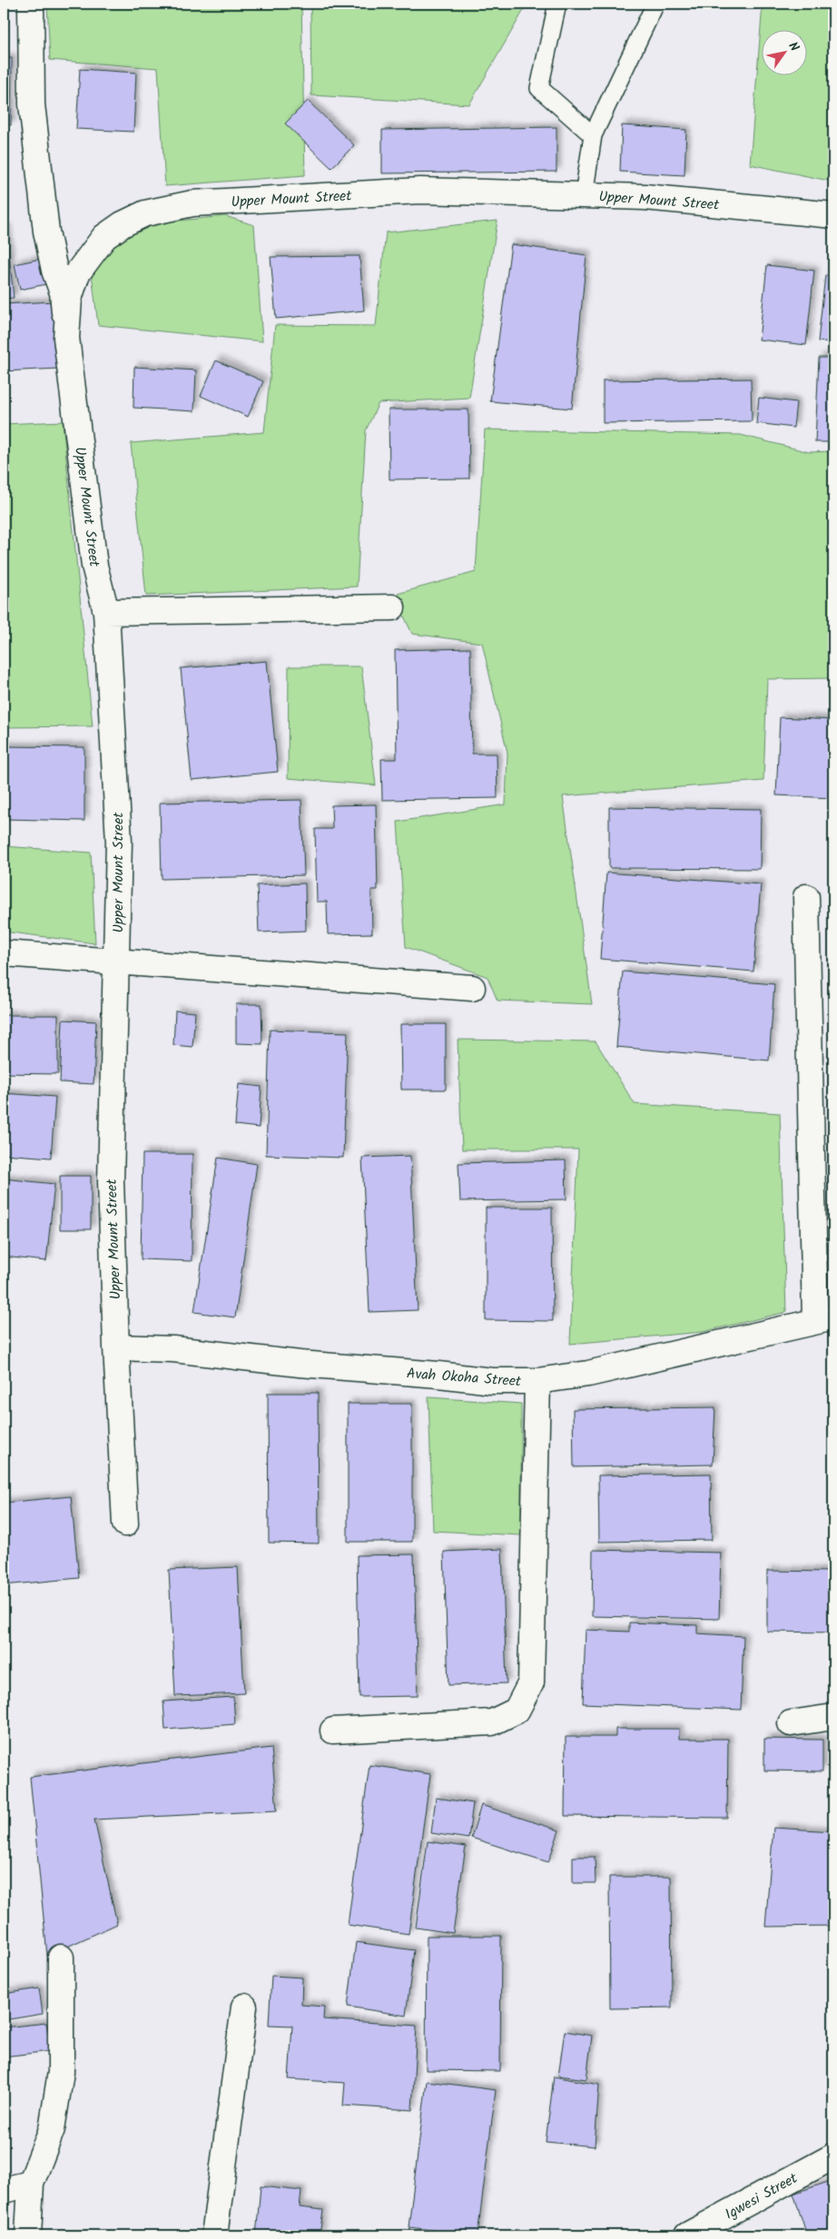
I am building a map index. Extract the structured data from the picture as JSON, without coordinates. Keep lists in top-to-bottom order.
{
  "streets": {
    "street": ["Upper Mount Street", "Avah Okoha Street", "Igwesi Street"]
  },
  "crossings": [
    ["Upper Mount Street", "Avah Okoha Street"]
  ],
  "north": "top right"
}
